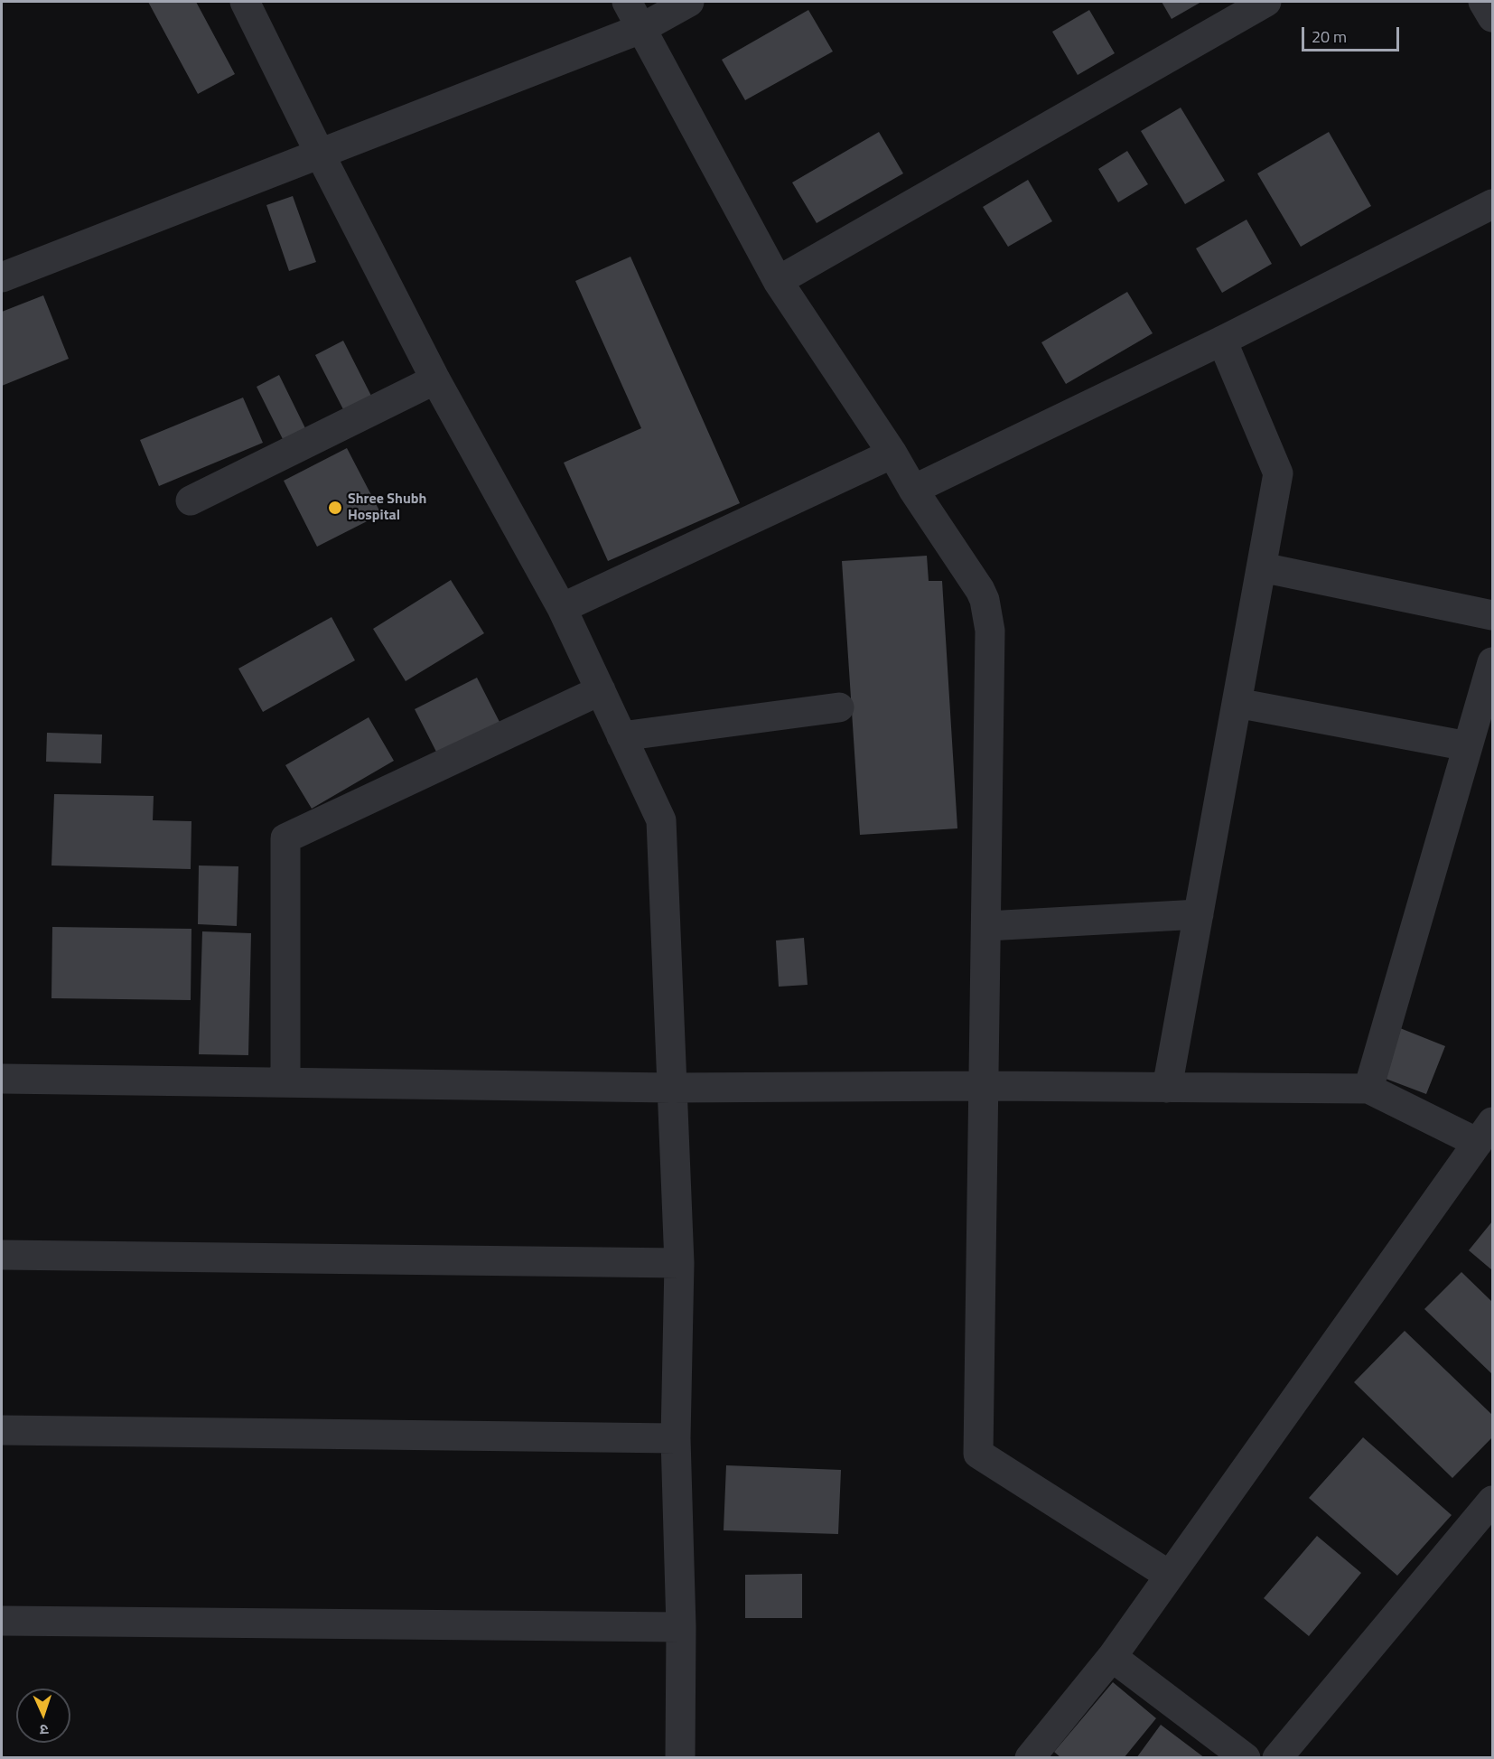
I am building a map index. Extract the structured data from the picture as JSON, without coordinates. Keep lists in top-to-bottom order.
{
  "places": ["Shree Shubh Hospital"],
  "scale_bar": "20 m",
  "north": "bottom"
}
